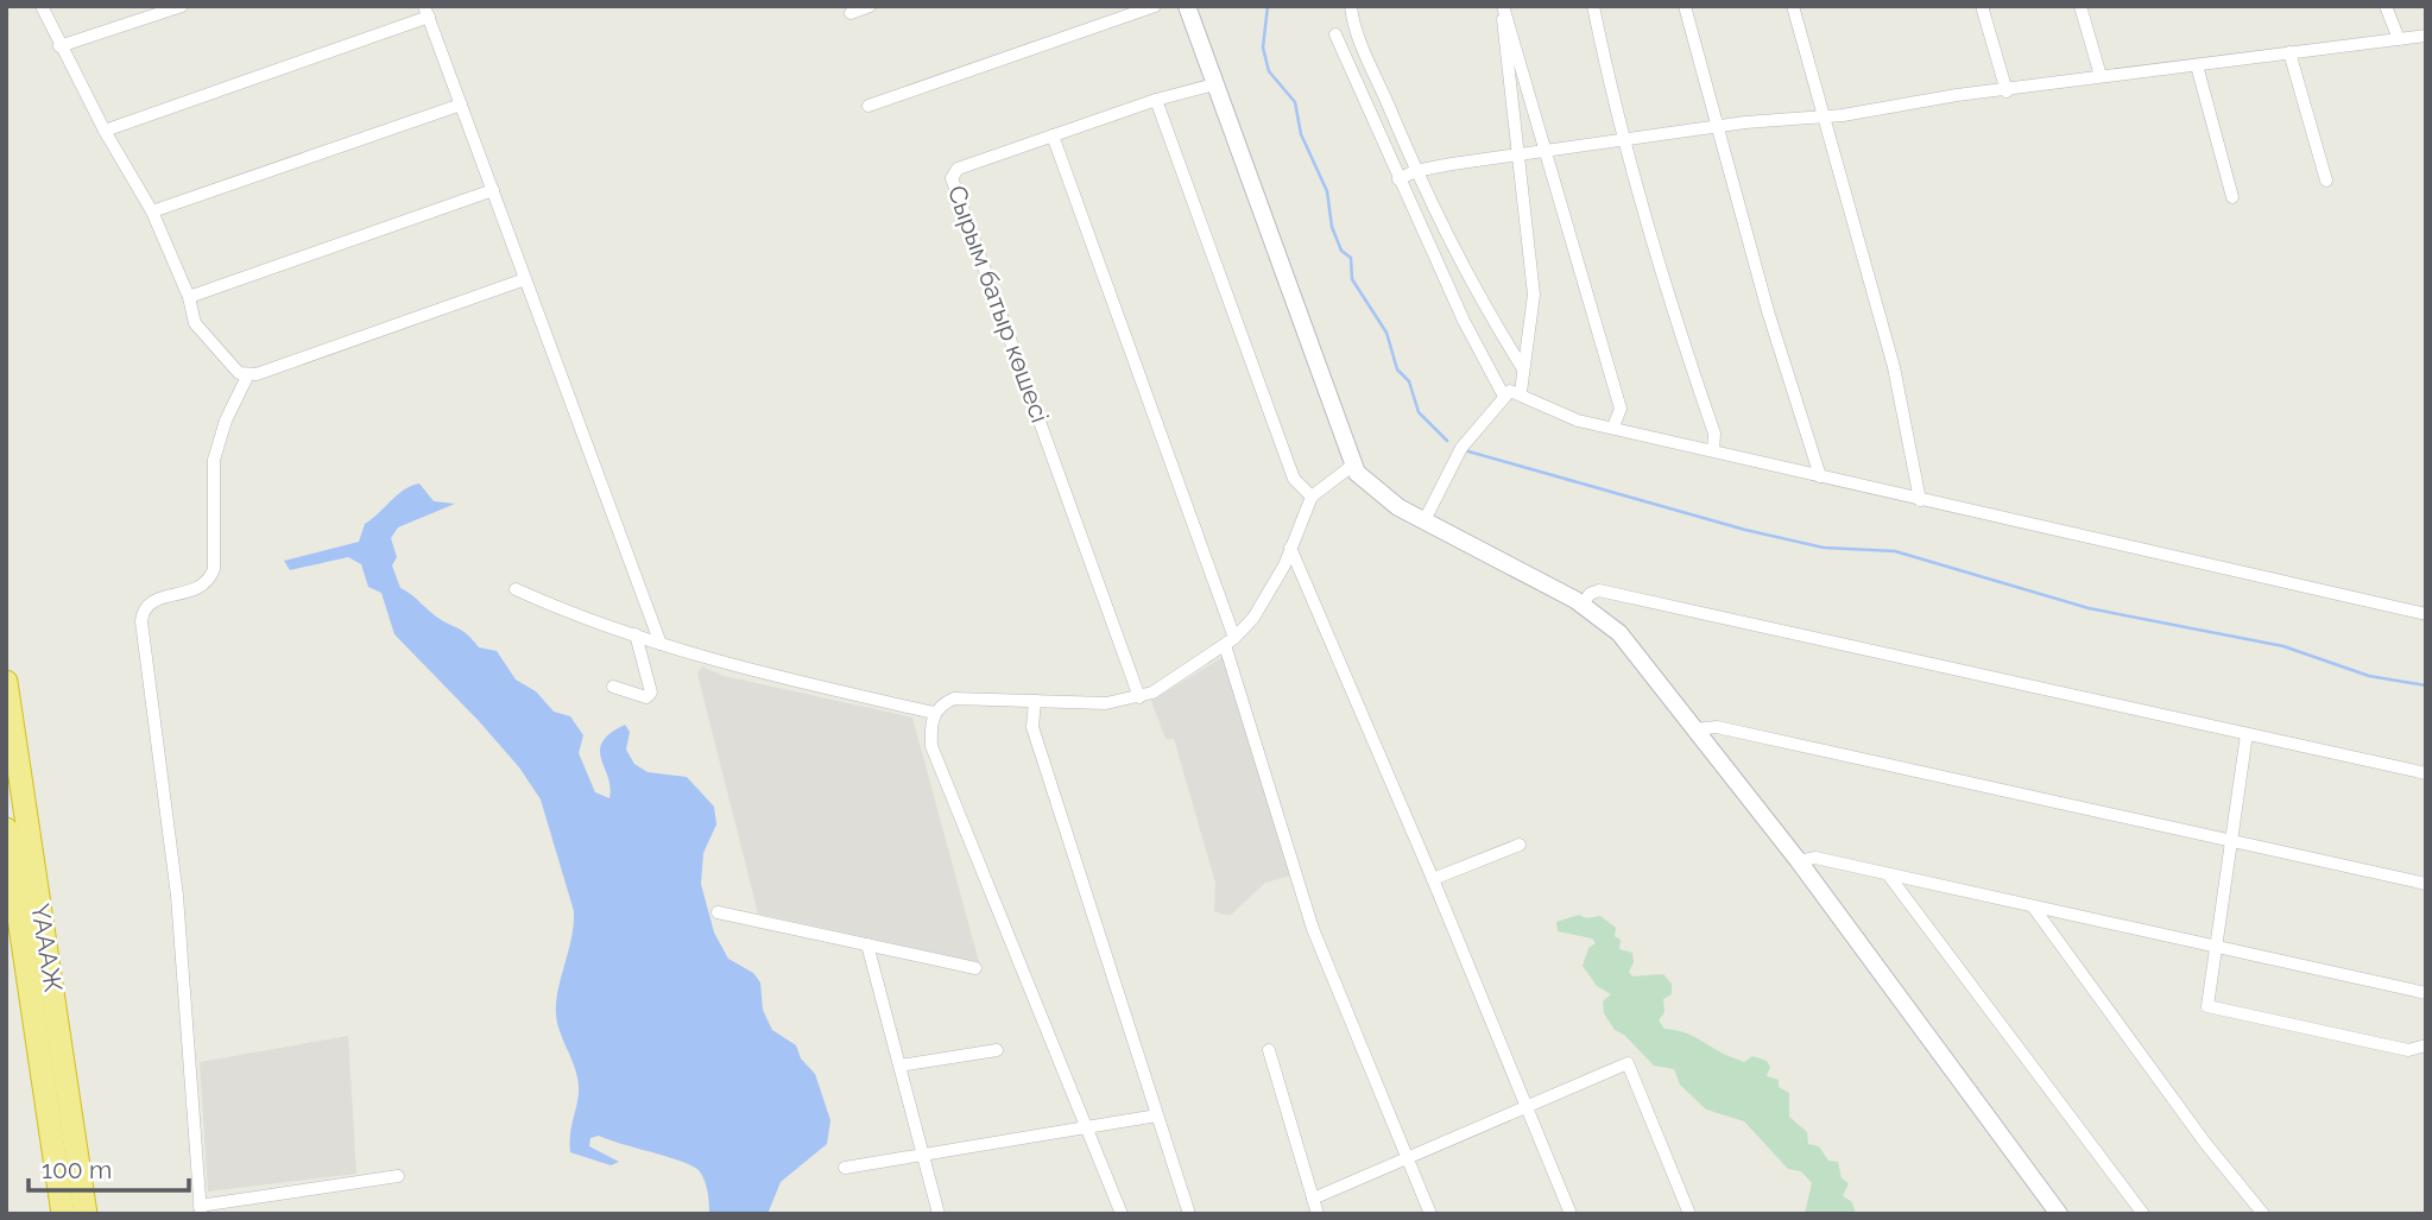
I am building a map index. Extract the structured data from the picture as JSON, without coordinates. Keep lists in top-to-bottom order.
{
  "streets": {
    "highway": ["ҮАААЖ"],
    "street": ["Сырым батыр көшесі"]
  },
  "scale_bar": "100 m"
}
